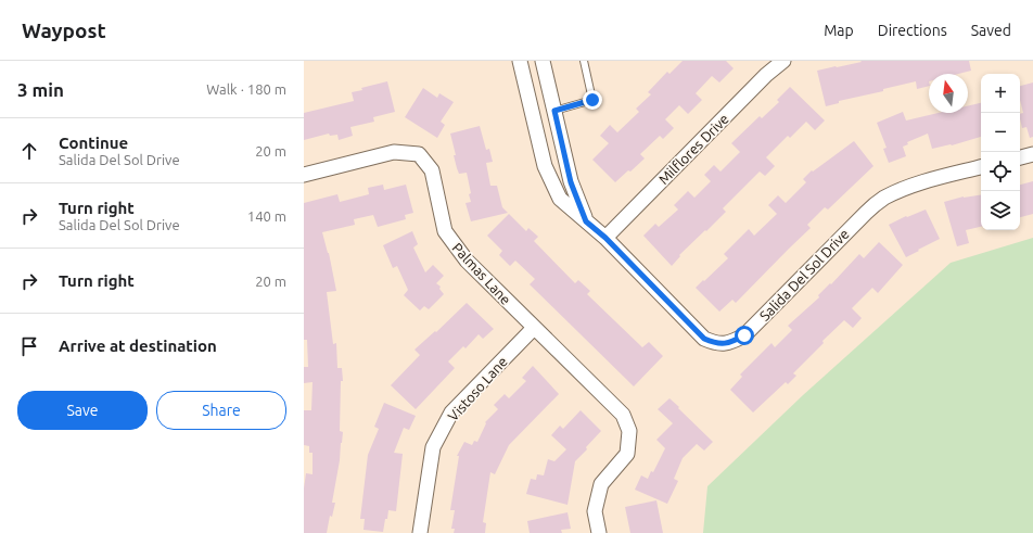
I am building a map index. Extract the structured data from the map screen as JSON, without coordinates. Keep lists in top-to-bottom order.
{
  "streets": {
    "street": [
      "Milflores Drive",
      "Palmas Lane",
      "Salida Del Sol Drive",
      "Vistoso Lane"
    ]
  },
  "crossings": [
    ["Milflores Drive", "Salida Del Sol Drive"],
    ["Palmas Lane", "Vistoso Lane"]
  ],
  "north": "top",
  "page": {
    "header": "Waypost",
    "nav": ["Map", "Directions", "Saved"],
    "heading": ["3 min", "Walk · 180 m"],
    "map_buttons": ["+", "−"],
    "list": [
      ["Continue", "Salida Del Sol Drive", "20 m"],
      ["Turn right", "Salida Del Sol Drive", "140 m"],
      ["Turn right", "20 m"],
      "Arrive at destination"
    ],
    "buttons": ["Save", "Share"]
  }
}
